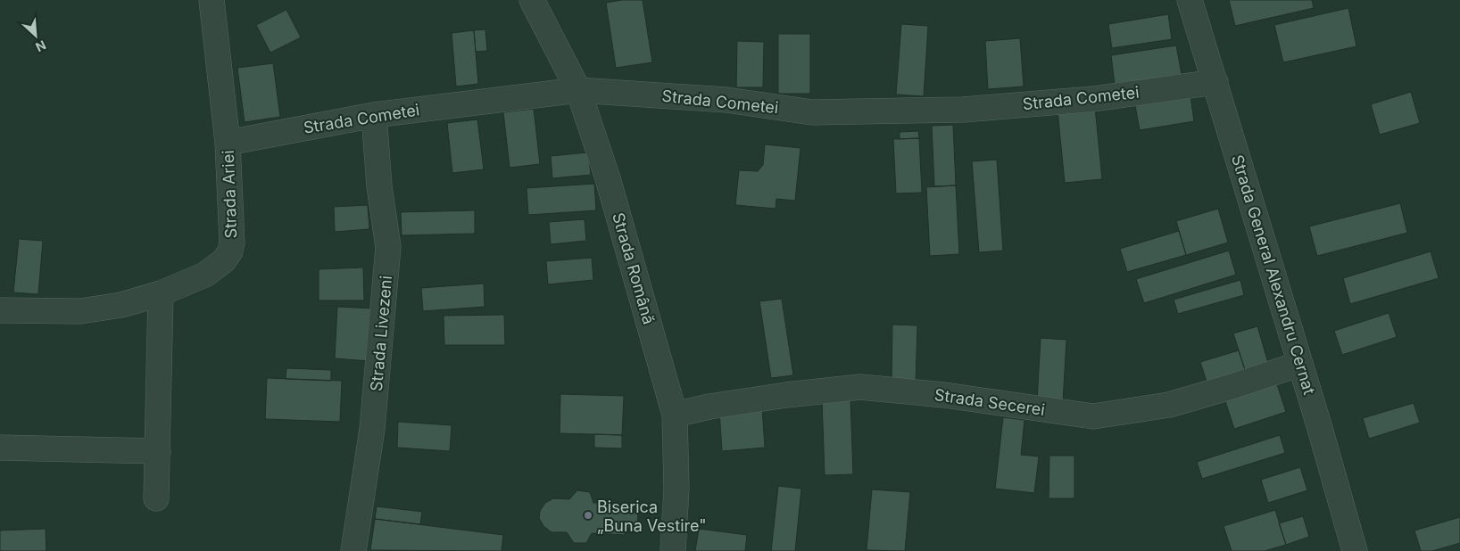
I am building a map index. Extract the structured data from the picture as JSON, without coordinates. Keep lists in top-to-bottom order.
{
  "streets": {
    "street": [
      "Strada Cometei",
      "Strada Ariei",
      "Strada Română",
      "Strada General Alexandru Cernat",
      "Strada Livezeni",
      "Strada Secerei"
    ]
  },
  "crossings": [
    ["Strada Cometei", "Strada Ariei"],
    ["Strada Cometei", "Strada Română"],
    ["Strada Cometei", "Strada General Alexandru Cernat"],
    ["Strada Cometei", "Strada Livezeni"],
    ["Strada Română", "Strada Secerei"],
    ["Strada General Alexandru Cernat", "Strada Secerei"]
  ],
  "places": ["Biserica „Buna Vestire\""],
  "north": "bottom right"
}
